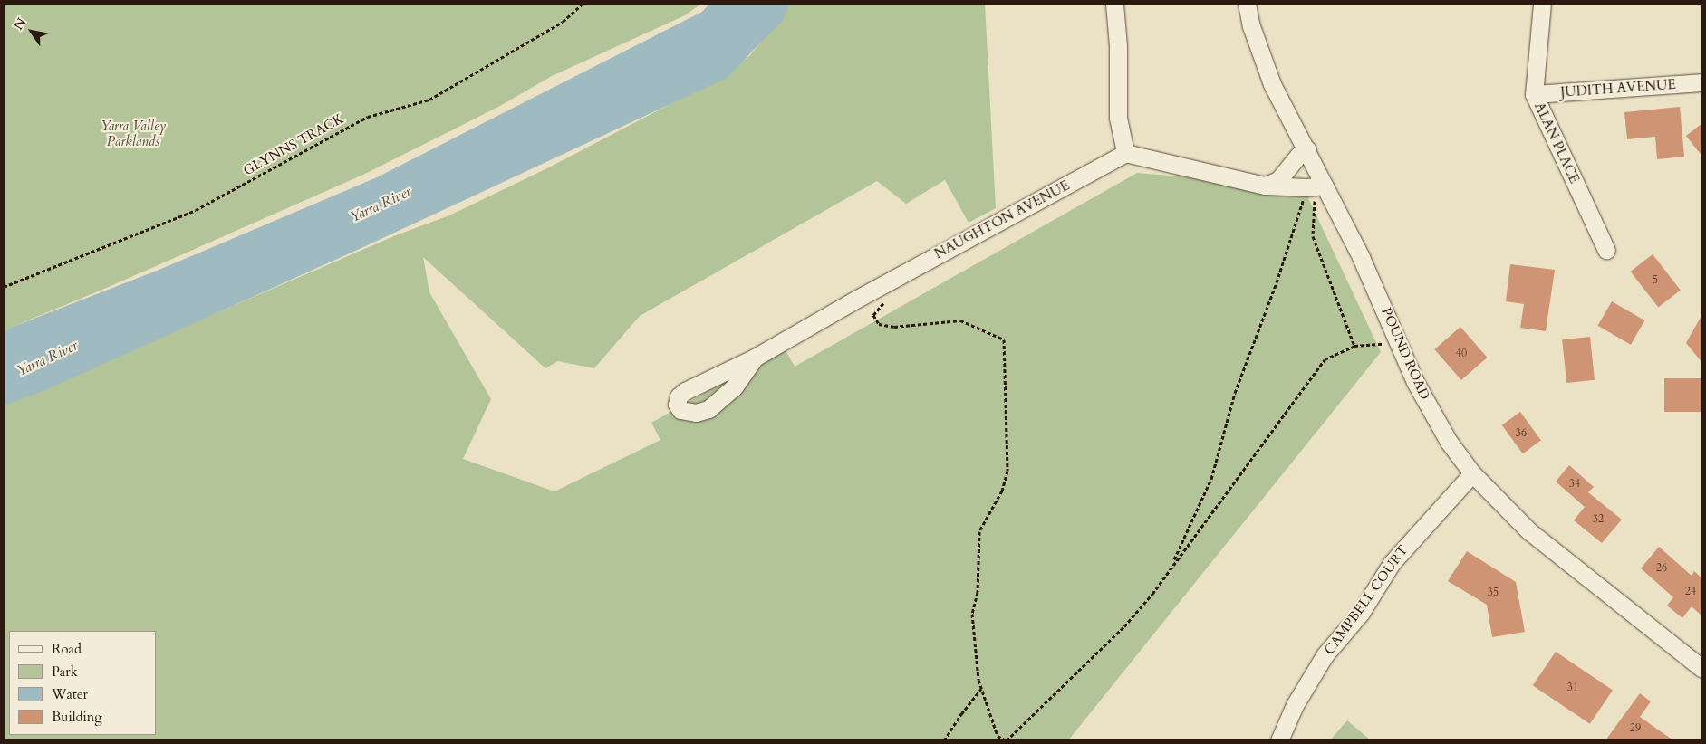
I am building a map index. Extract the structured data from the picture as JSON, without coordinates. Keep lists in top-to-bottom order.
{
  "streets": {
    "street": [
      "JUDITH AVENUE",
      "ALAN PLACE",
      "NAUGHTON AVENUE",
      "POUND ROAD",
      "CAMPBELL COURT"
    ],
    "path": ["GLYNNS TRACK"]
  },
  "crossings": [
    ["JUDITH AVENUE", "ALAN PLACE"],
    ["POUND ROAD", "CAMPBELL COURT"]
  ],
  "water": ["Yarra River"],
  "parks": ["Yarra Valley Parklands"],
  "house_numbers": [
    "5",
    "40",
    "36",
    "34",
    "32",
    "26",
    "24",
    "35",
    "31",
    "29"
  ],
  "legend": [
    "Road",
    "Park",
    "Water",
    "Building"
  ],
  "north": "top left"
}
